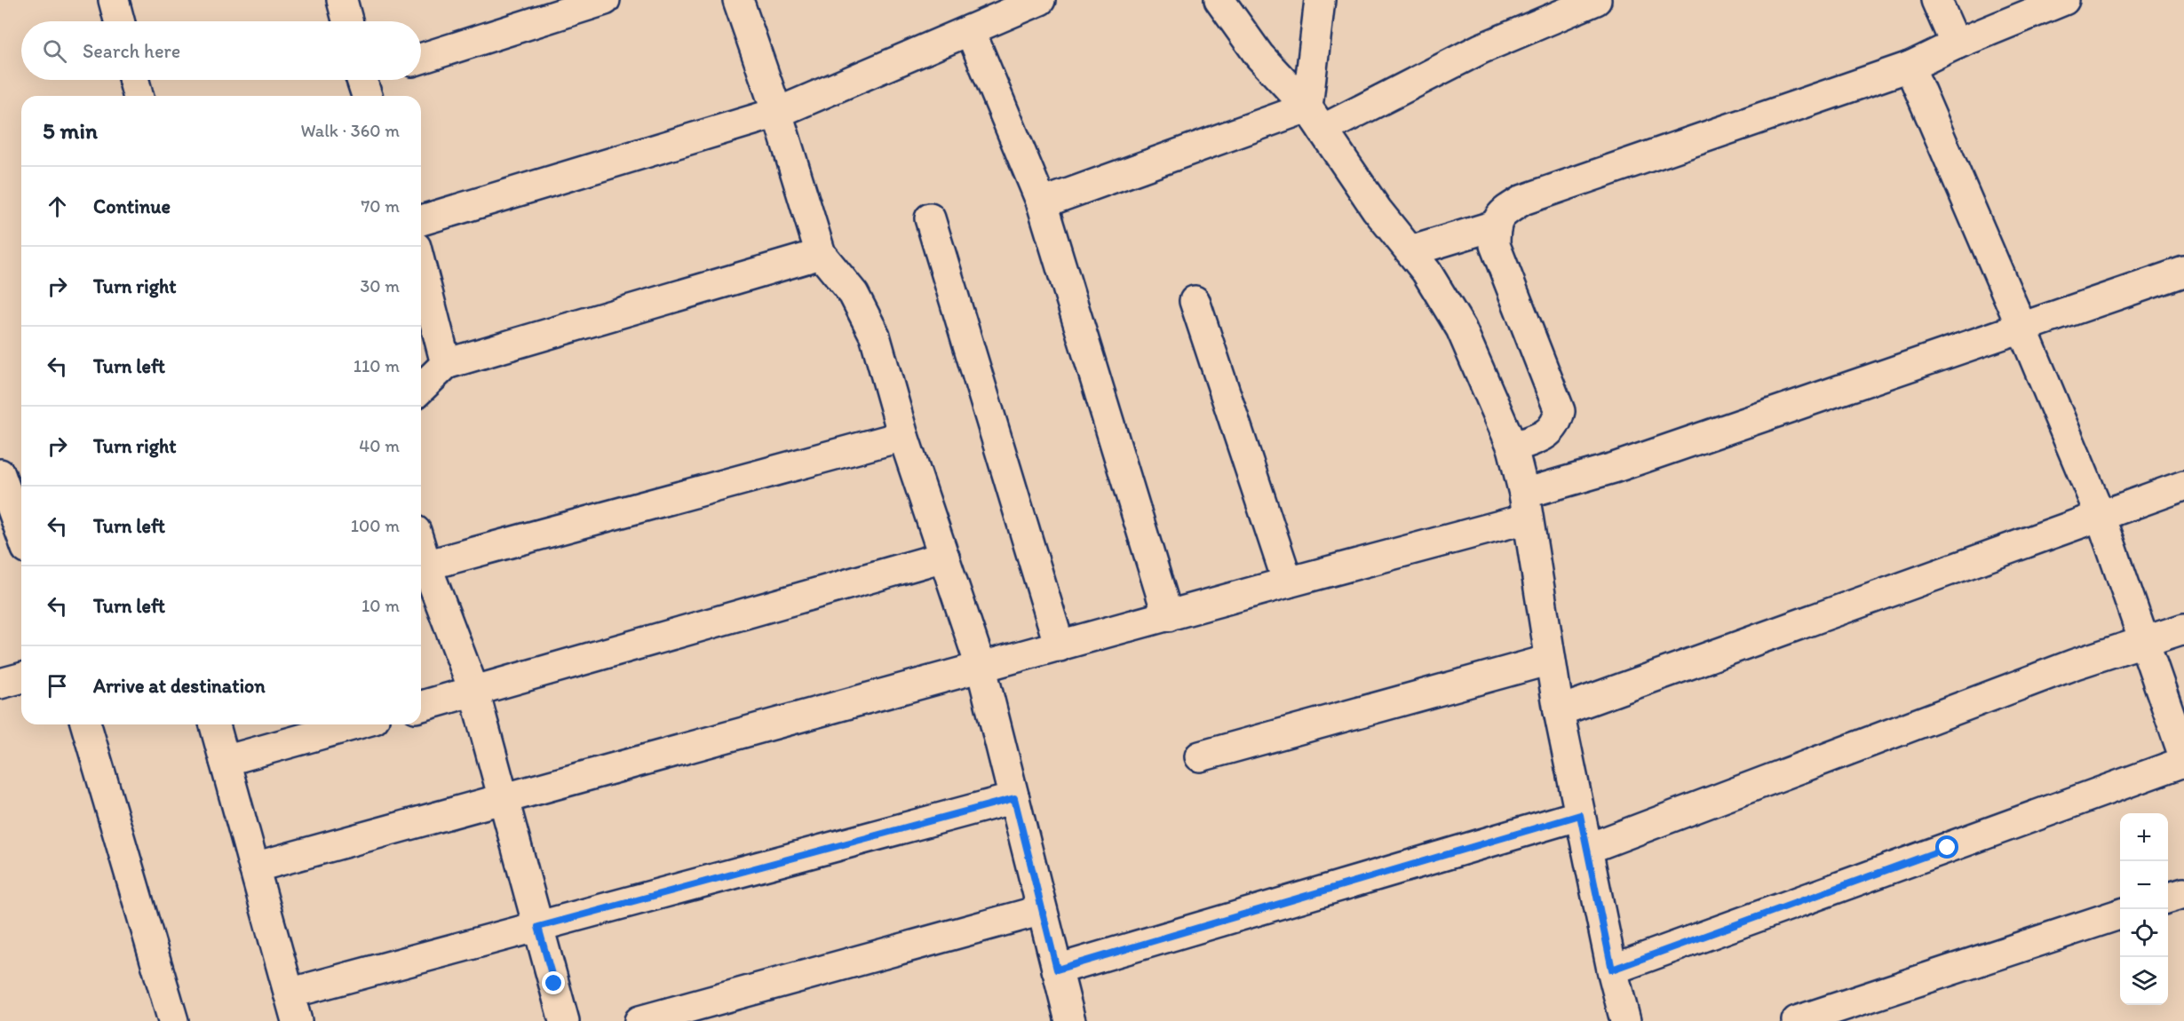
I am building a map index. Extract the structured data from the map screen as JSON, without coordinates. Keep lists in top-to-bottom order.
{
  "page": {
    "search": "Search here",
    "heading": ["5 min", "Walk · 360 m"],
    "list": [
      ["Continue", "70 m"],
      ["Turn right", "30 m"],
      ["Turn left", "110 m"],
      ["Turn right", "40 m"],
      ["Turn left", "100 m"],
      ["Turn left", "10 m"],
      "Arrive at destination"
    ],
    "map_buttons": ["+", "−"]
  }
}
